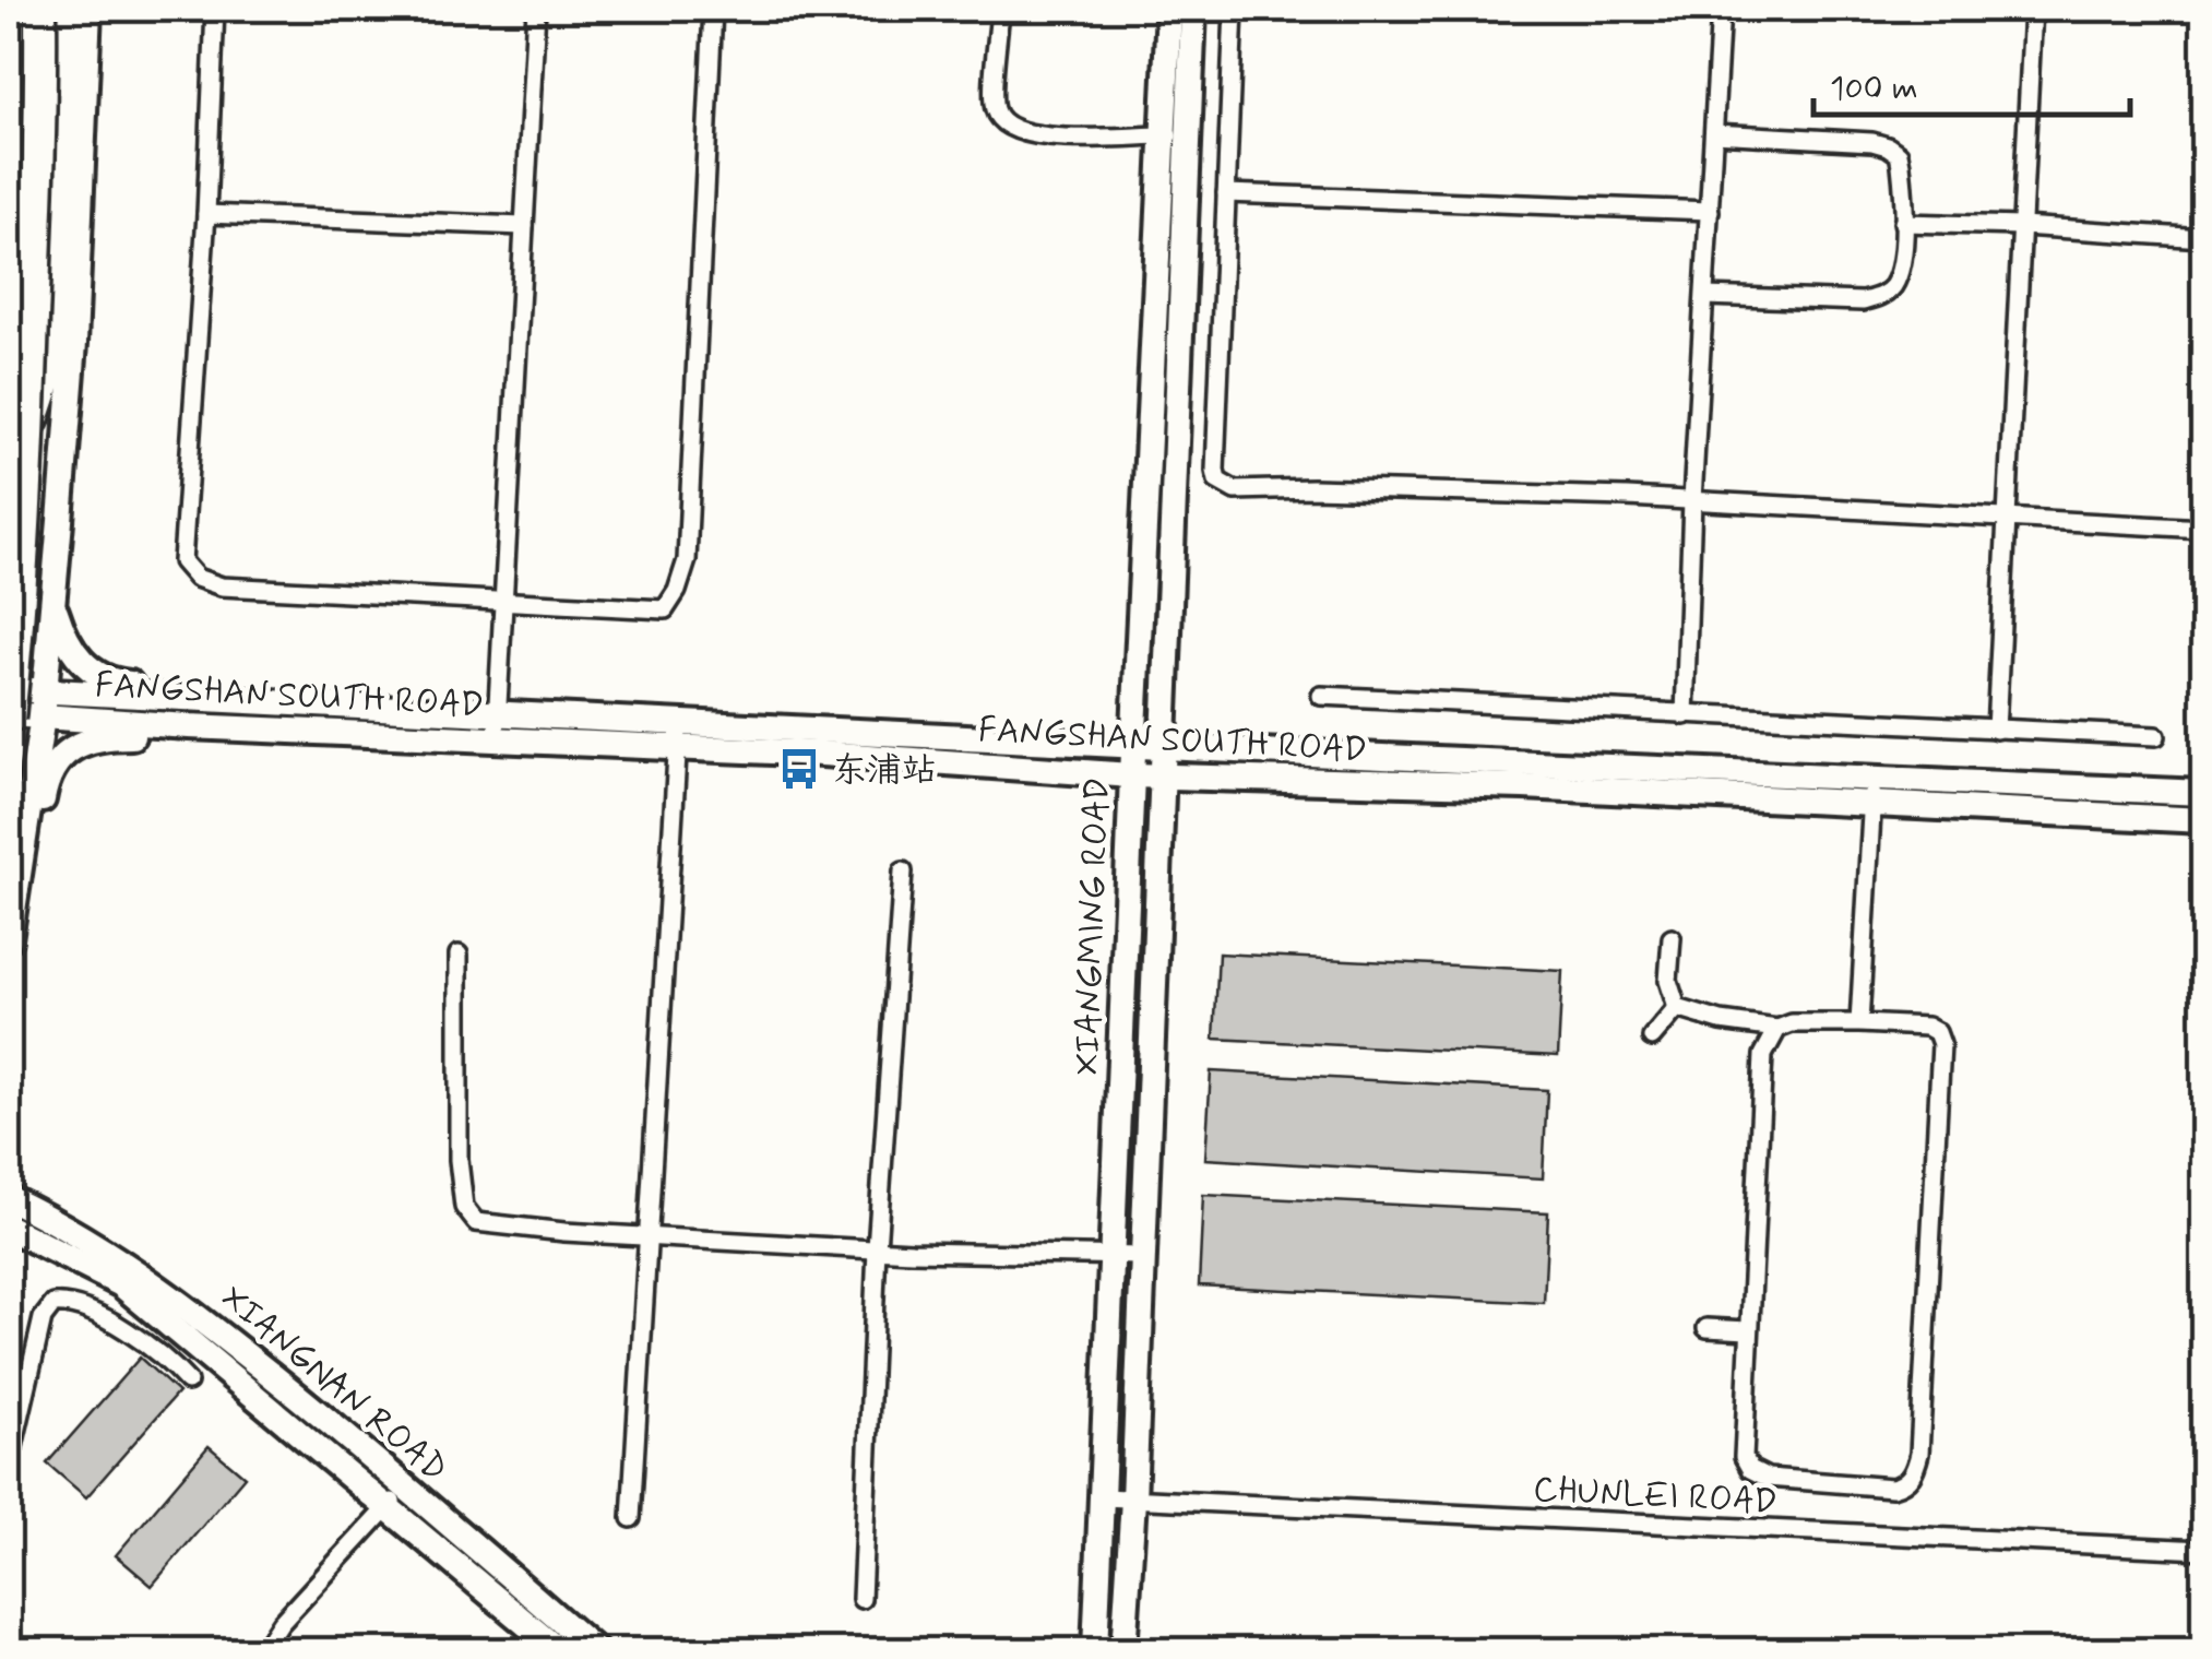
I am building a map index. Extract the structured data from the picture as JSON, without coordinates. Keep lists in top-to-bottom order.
{
  "streets": {
    "street": [
      "FANGSHAN SOUTH ROAD",
      "XIANGMING ROAD",
      "XIANGNAN ROAD",
      "CHUNLEI ROAD"
    ]
  },
  "crossings": [
    ["FANGSHAN SOUTH ROAD", "XIANGMING ROAD"],
    ["XIANGMING ROAD", "CHUNLEI ROAD"]
  ],
  "places": {
    "bus stop": ["东浦站"]
  },
  "scale_bar": "100 m"
}
